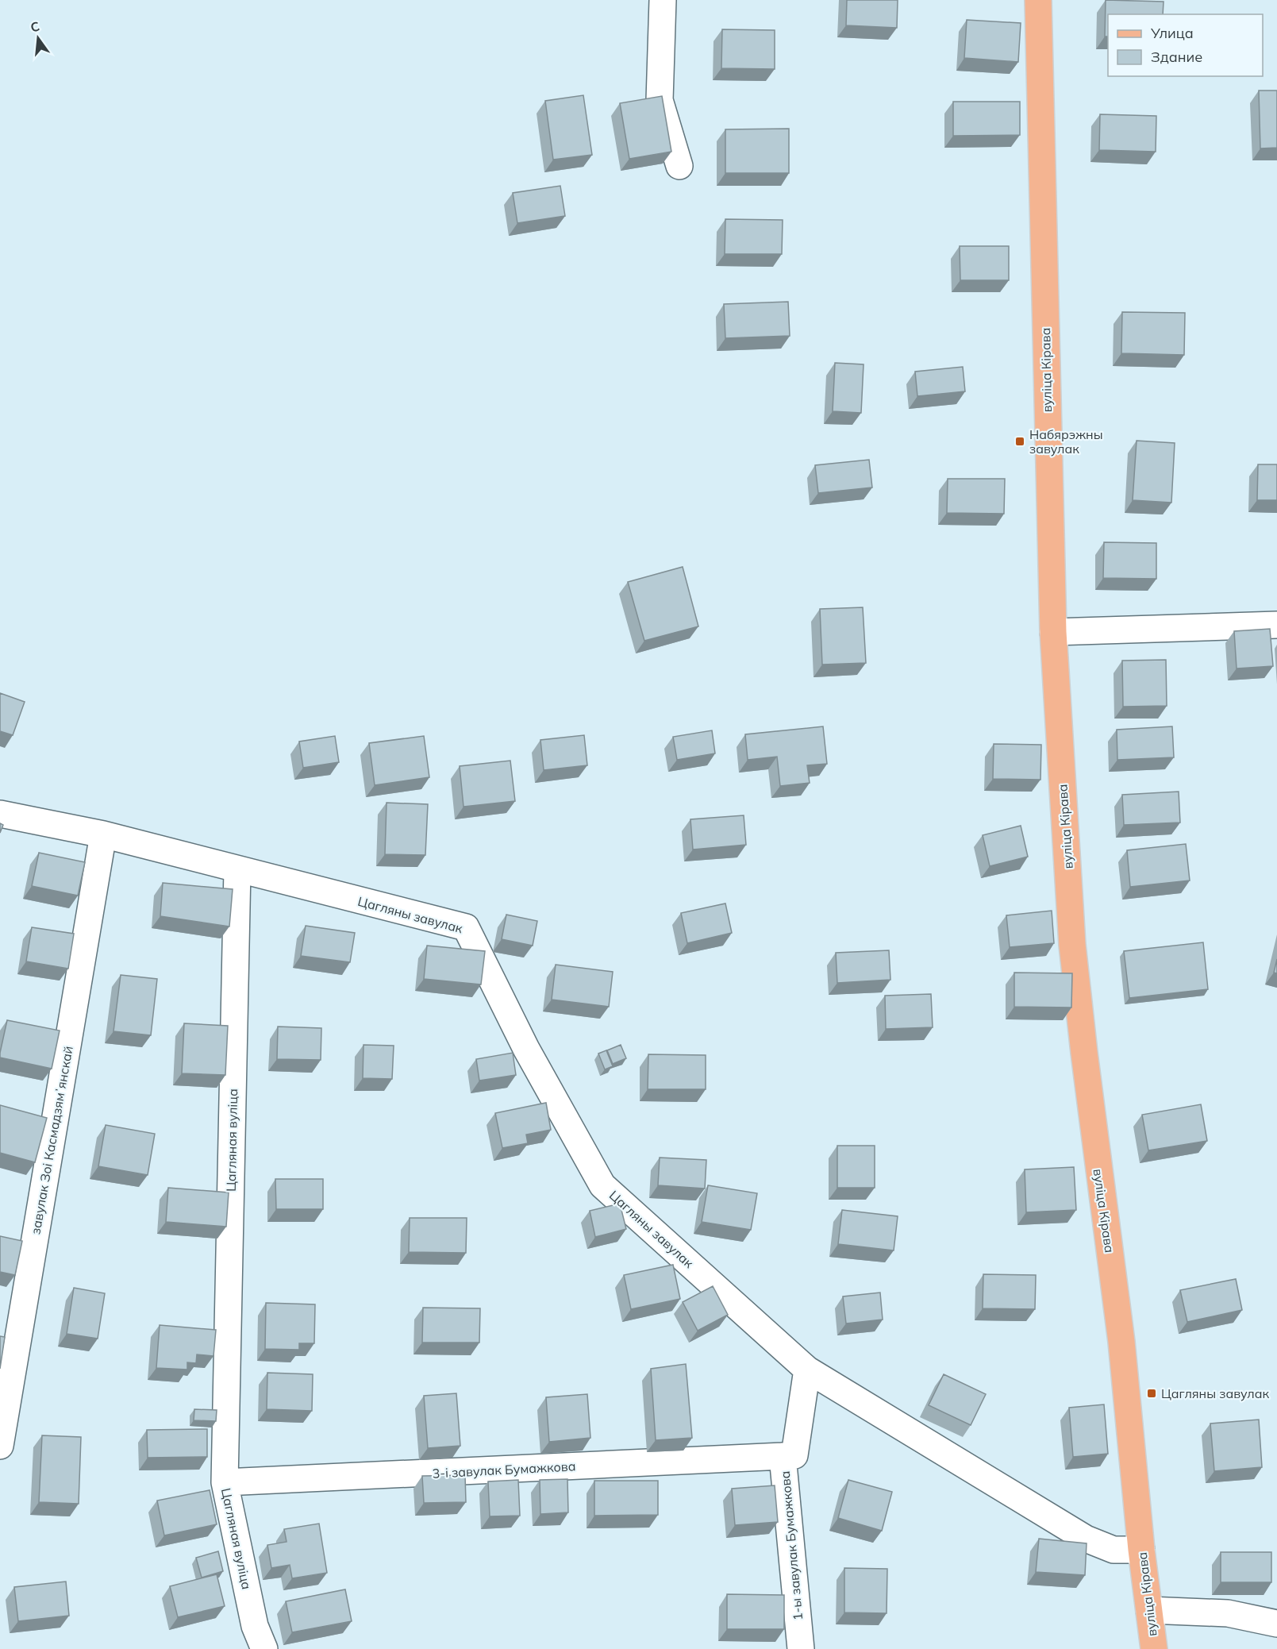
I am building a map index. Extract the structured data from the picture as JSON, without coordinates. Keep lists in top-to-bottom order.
{
  "streets": {
    "main road": ["вуліца Кірава"],
    "street": [
      "Цагляны завулак",
      "завулак Зоі Касмадзямʼянскай",
      "Цагляная вуліца",
      "3-і завулак Бумажкова",
      "1-ы завулак Бумажкова"
    ]
  },
  "crossings": [
    ["вуліца Кірава", "Цагляны завулак"],
    ["Цагляны завулак", "Цагляная вуліца"],
    ["Цагляны завулак", "1-ы завулак Бумажкова"],
    ["Цагляная вуліца", "3-і завулак Бумажкова"],
    ["3-і завулак Бумажкова", "1-ы завулак Бумажкова"]
  ],
  "places": {
    "transit": ["Набярэжны завулак", "Цагляны завулак"]
  },
  "legend": ["Улица", "Здание"],
  "north": "top"
}
